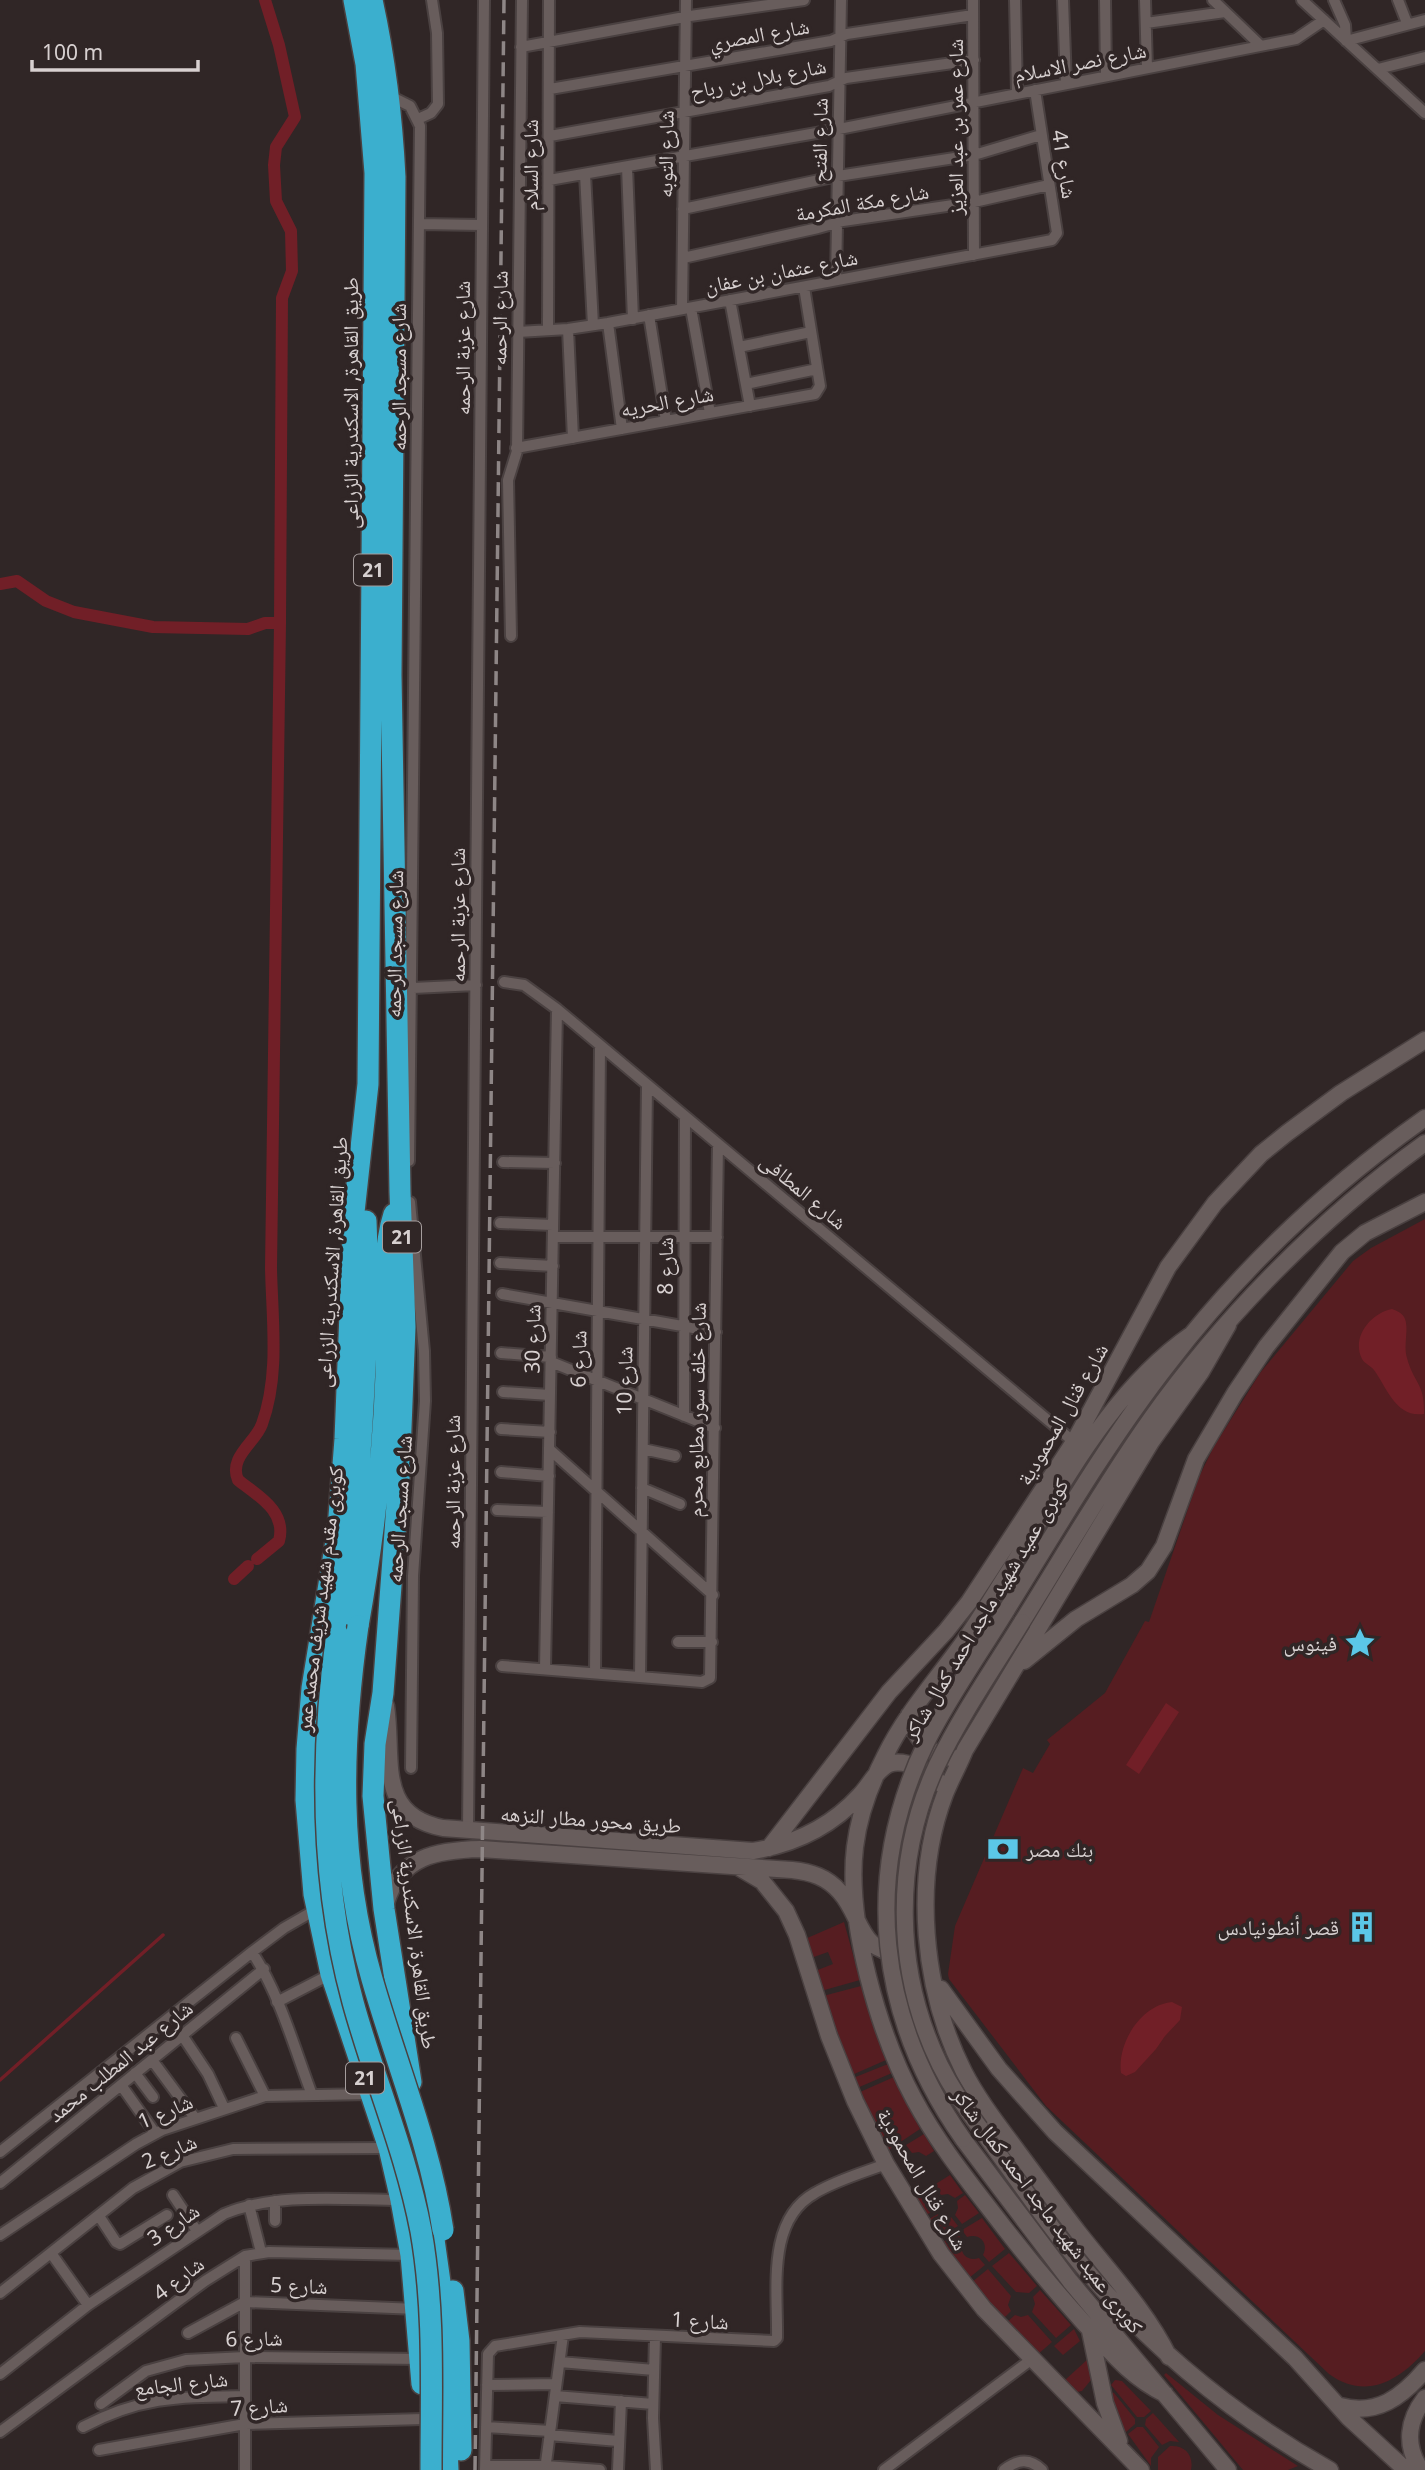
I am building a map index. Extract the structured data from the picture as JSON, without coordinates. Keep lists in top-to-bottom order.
{
  "streets": {
    "highway": ["طريق القاهرة, الاسكندرية الزراعى", "21", "كوبرى مقدم شهيد شريف محمد عمر"],
    "main road": ["شارع قنال المحمودية", "كوبرى عميد شهيد ماجد احمد كمال شاكر", "طريق محور مطار النزهه"],
    "street": [
      "شارع المصري",
      "شارع نصر الاسلام",
      "شارع بلال بن رباح",
      "شارع عمر بن عبد العزيز",
      "شارع الفتح",
      "شارع التوبه",
      "شارع 41",
      "شارع السلام",
      "شارع مكة المكرمة",
      "شارع عثمان بن عفان",
      "شارع الرحمه",
      "شارع عزبة الرحمه",
      "شارع مسجد الرحمه",
      "شارع الحريه",
      "شارع المطافى",
      "شارع 8",
      "شارع 30",
      "شارع 6",
      "شارع 10",
      "شارع خلف سور مطابع محرم",
      "شارع عبد المطلب محمد",
      "شارع 1",
      "شارع 2",
      "شارع 3",
      "شارع 4",
      "شارع 5",
      "شارع الجامع",
      "شارع 7"
    ]
  },
  "crossings": [
    ["شارع المصري", "شارع عمر بن عبد العزيز"],
    ["شارع المصري", "شارع الفتح"],
    ["شارع المصري", "شارع التوبه"],
    ["شارع المصري", "شارع السلام"],
    ["شارع نصر الاسلام", "شارع عمر بن عبد العزيز"],
    ["شارع نصر الاسلام", "شارع الفتح"],
    ["شارع نصر الاسلام", "شارع التوبه"],
    ["شارع نصر الاسلام", "شارع 41"],
    ["شارع نصر الاسلام", "شارع السلام"],
    ["شارع بلال بن رباح", "شارع عمر بن عبد العزيز"],
    ["شارع بلال بن رباح", "شارع الفتح"],
    ["شارع بلال بن رباح", "شارع التوبه"],
    ["شارع بلال بن رباح", "شارع السلام"],
    ["شارع عمر بن عبد العزيز", "شارع مكة المكرمة"],
    ["شارع عمر بن عبد العزيز", "شارع عثمان بن عفان"],
    ["شارع الفتح", "شارع مكة المكرمة"],
    ["شارع الفتح", "شارع عثمان بن عفان"],
    ["شارع التوبه", "شارع مكة المكرمة"],
    ["شارع التوبه", "شارع عثمان بن عفان"],
    ["شارع التوبه", "شارع الحريه"],
    ["شارع 41", "شارع مكة المكرمة"],
    ["شارع 41", "شارع عثمان بن عفان"],
    ["شارع السلام", "شارع عثمان بن عفان"],
    ["شارع عثمان بن عفان", "شارع الرحمه"],
    ["شارع الرحمه", "شارع الحريه"],
    ["شارع عزبة الرحمه", "طريق محور مطار النزهه"],
    ["طريق القاهرة, الاسكندرية الزراعى", "شارع 6"],
    ["طريق القاهرة, الاسكندرية الزراعى", "كوبرى مقدم شهيد شريف محمد عمر"],
    ["طريق القاهرة, الاسكندرية الزراعى", "طريق محور مطار النزهه"],
    ["طريق القاهرة, الاسكندرية الزراعى", "شارع 1"],
    ["طريق القاهرة, الاسكندرية الزراعى", "شارع 2"],
    ["طريق القاهرة, الاسكندرية الزراعى", "شارع 3"],
    ["طريق القاهرة, الاسكندرية الزراعى", "شارع 4"],
    ["طريق القاهرة, الاسكندرية الزراعى", "شارع 5"],
    ["طريق القاهرة, الاسكندرية الزراعى", "شارع 7"],
    ["شارع المطافى", "شارع 8"],
    ["شارع المطافى", "شارع 30"],
    ["شارع المطافى", "شارع 6"],
    ["شارع المطافى", "شارع 10"],
    ["شارع المطافى", "شارع خلف سور مطابع محرم"],
    ["شارع المطافى", "شارع قنال المحمودية"],
    ["شارع 10", "شارع خلف سور مطابع محرم"],
    ["شارع قنال المحمودية", "طريق محور مطار النزهه"],
    ["شارع قنال المحمودية", "شارع 1"]
  ],
  "places": {
    "place": ["فينوس"],
    "bank": ["بنك مصر"],
    "building": ["قصر أنطونيادس"]
  },
  "scale_bar": "100 m"
}
